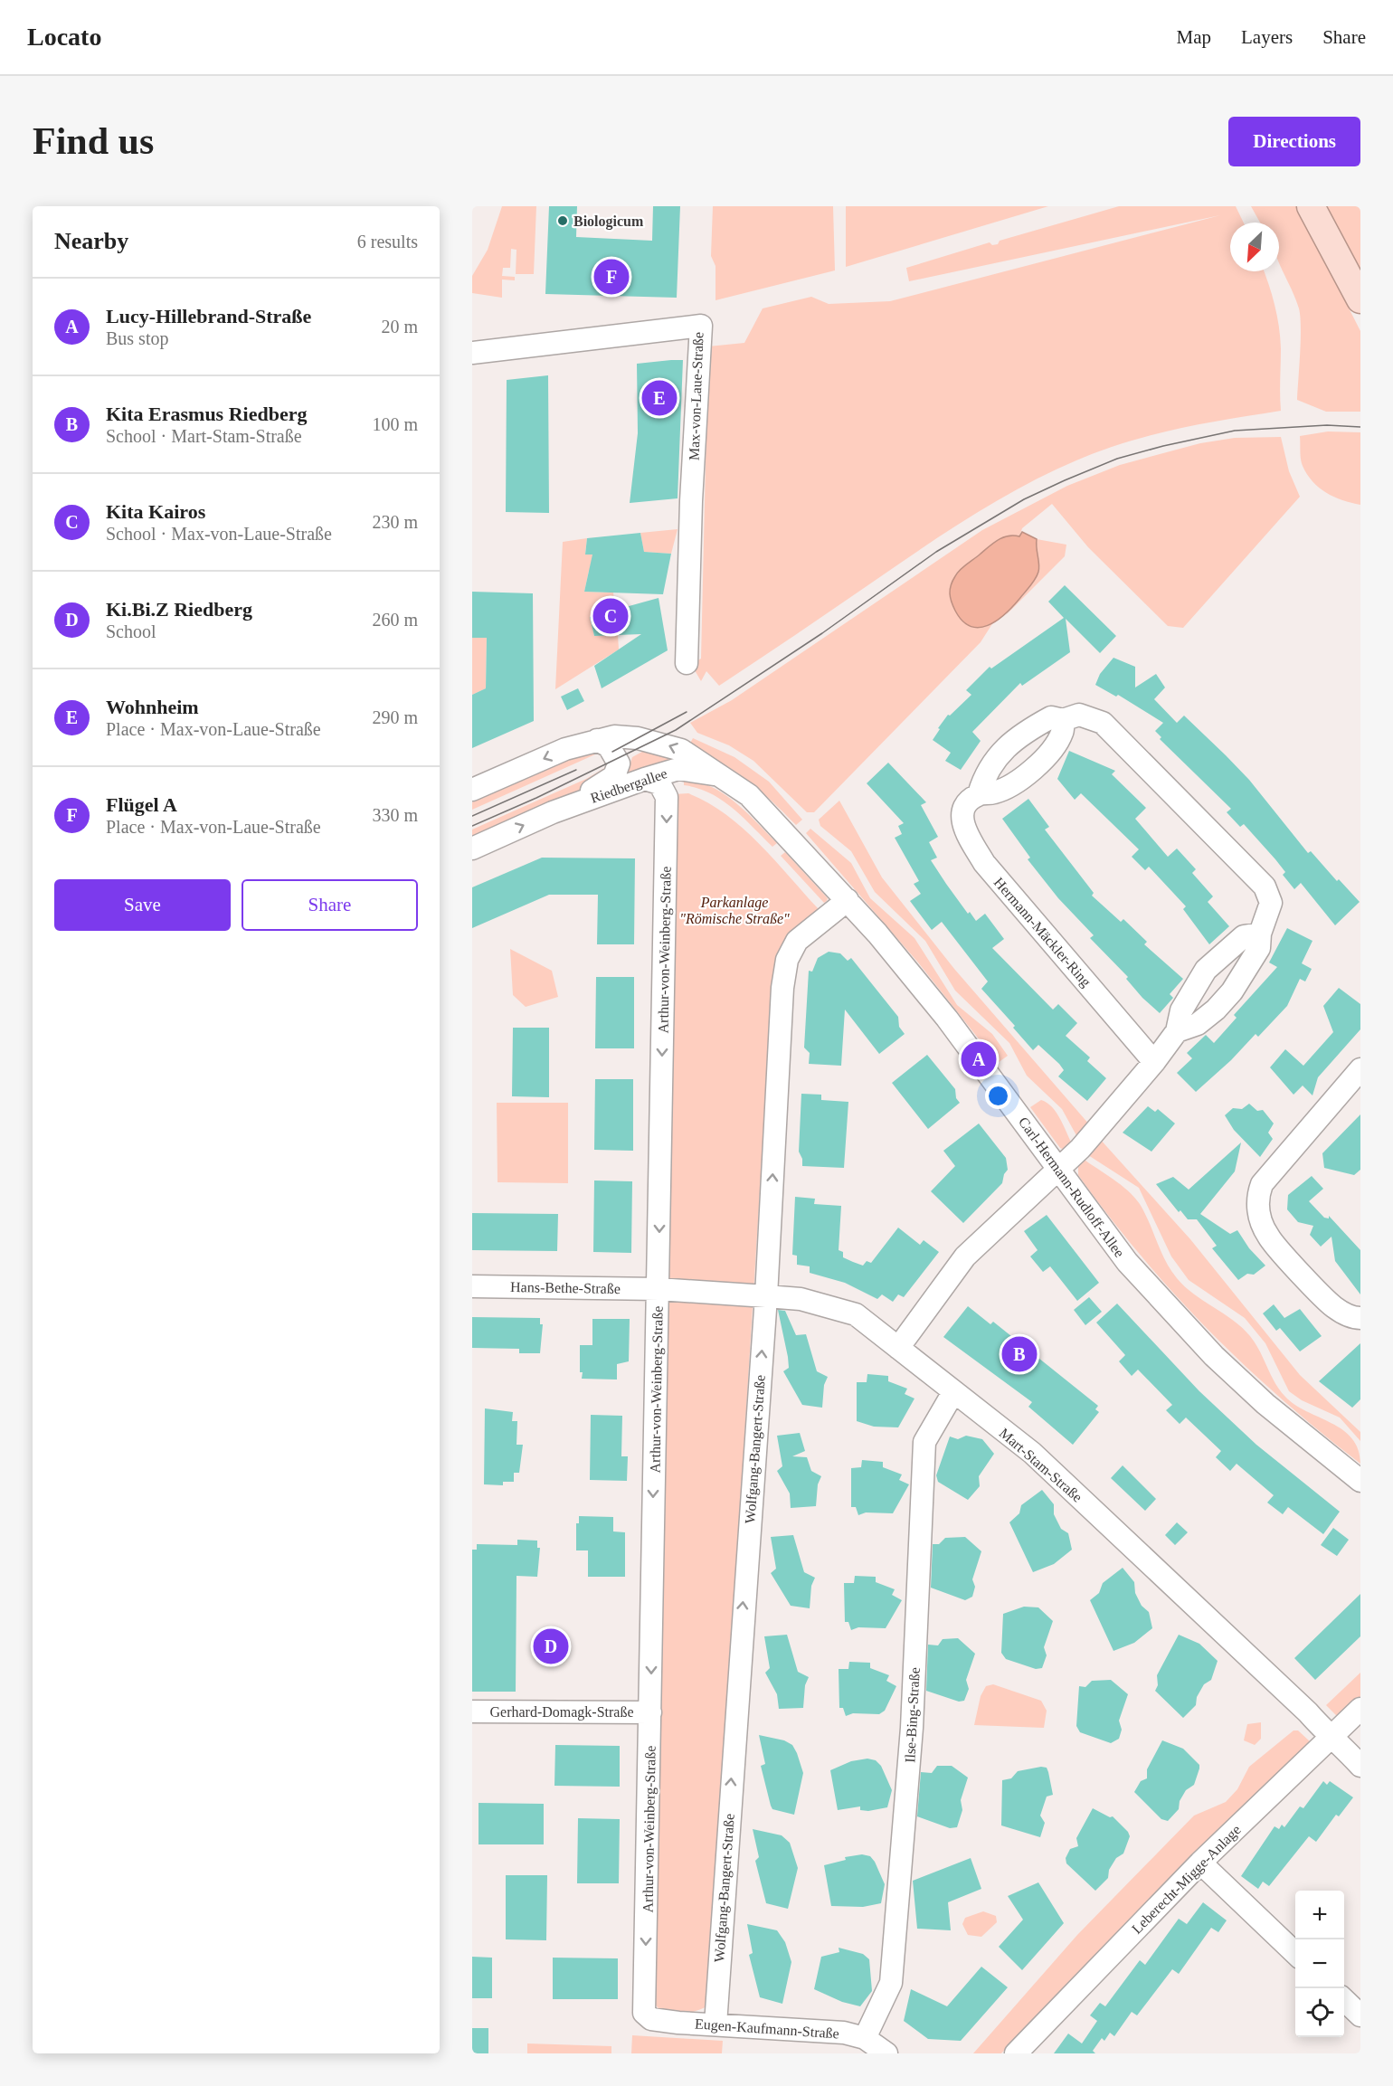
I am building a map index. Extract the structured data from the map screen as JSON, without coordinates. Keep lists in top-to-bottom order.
{
  "streets": {
    "street": [
      "Max-von-Laue-Straße",
      "Riedbergallee",
      "Hermann-Mäckler-Ring",
      "Arthur-von-Weinberg-Straße",
      "Carl-Hermann-Rudloff-Allee",
      "Hans-Bethe-Straße",
      "Wolfgang-Bangert-Straße",
      "Mart-Stam-Straße",
      "Gerhard-Domagk-Straße",
      "Ilse-Bing-Straße",
      "Leberecht-Migge-Anlage",
      "Eugen-Kaufmann-Straße"
    ]
  },
  "crossings": [
    ["Riedbergallee", "Arthur-von-Weinberg-Straße"],
    ["Riedbergallee", "Carl-Hermann-Rudloff-Allee"],
    ["Arthur-von-Weinberg-Straße", "Hans-Bethe-Straße"],
    ["Arthur-von-Weinberg-Straße", "Mart-Stam-Straße"],
    ["Arthur-von-Weinberg-Straße", "Gerhard-Domagk-Straße"],
    ["Arthur-von-Weinberg-Straße", "Eugen-Kaufmann-Straße"],
    ["Carl-Hermann-Rudloff-Allee", "Wolfgang-Bangert-Straße"],
    ["Hans-Bethe-Straße", "Mart-Stam-Straße"],
    ["Wolfgang-Bangert-Straße", "Mart-Stam-Straße"],
    ["Wolfgang-Bangert-Straße", "Eugen-Kaufmann-Straße"],
    ["Mart-Stam-Straße", "Ilse-Bing-Straße"],
    ["Mart-Stam-Straße", "Leberecht-Migge-Anlage"],
    ["Ilse-Bing-Straße", "Eugen-Kaufmann-Straße"]
  ],
  "one_way": ["Arthur-von-Weinberg-Straße", "Wolfgang-Bangert-Straße"],
  "parks": ["Parkanlage \"Römische Straße\""],
  "places": ["Biologicum"],
  "north": "bottom left",
  "page": {
    "header": "Locato",
    "nav": ["Map", "Layers", "Share"],
    "buttons": [
      "Directions",
      ["Save", "Share"]
    ],
    "title": "Find us",
    "heading": ["Nearby", "6 results"],
    "pins": [
      "F",
      "E",
      "C",
      "A",
      "B",
      "D"
    ],
    "list": [
      {
        "mark": "A",
        "name": "Lucy-Hillebrand-Straße",
        "note": "Bus stop",
        "value": "20 m"
      },
      {
        "mark": "B",
        "name": "Kita Erasmus Riedberg",
        "note": "School · Mart-Stam-Straße",
        "value": "100 m"
      },
      {
        "mark": "C",
        "name": "Kita Kairos",
        "note": "School · Max-von-Laue-Straße",
        "value": "230 m"
      },
      {
        "mark": "D",
        "name": "Ki.Bi.Z Riedberg",
        "note": "School",
        "value": "260 m"
      },
      {
        "mark": "E",
        "name": "Wohnheim",
        "note": "Place · Max-von-Laue-Straße",
        "value": "290 m"
      },
      {
        "mark": "F",
        "name": "Flügel A",
        "note": "Place · Max-von-Laue-Straße",
        "value": "330 m"
      }
    ],
    "map_buttons": ["+", "−"]
  }
}
